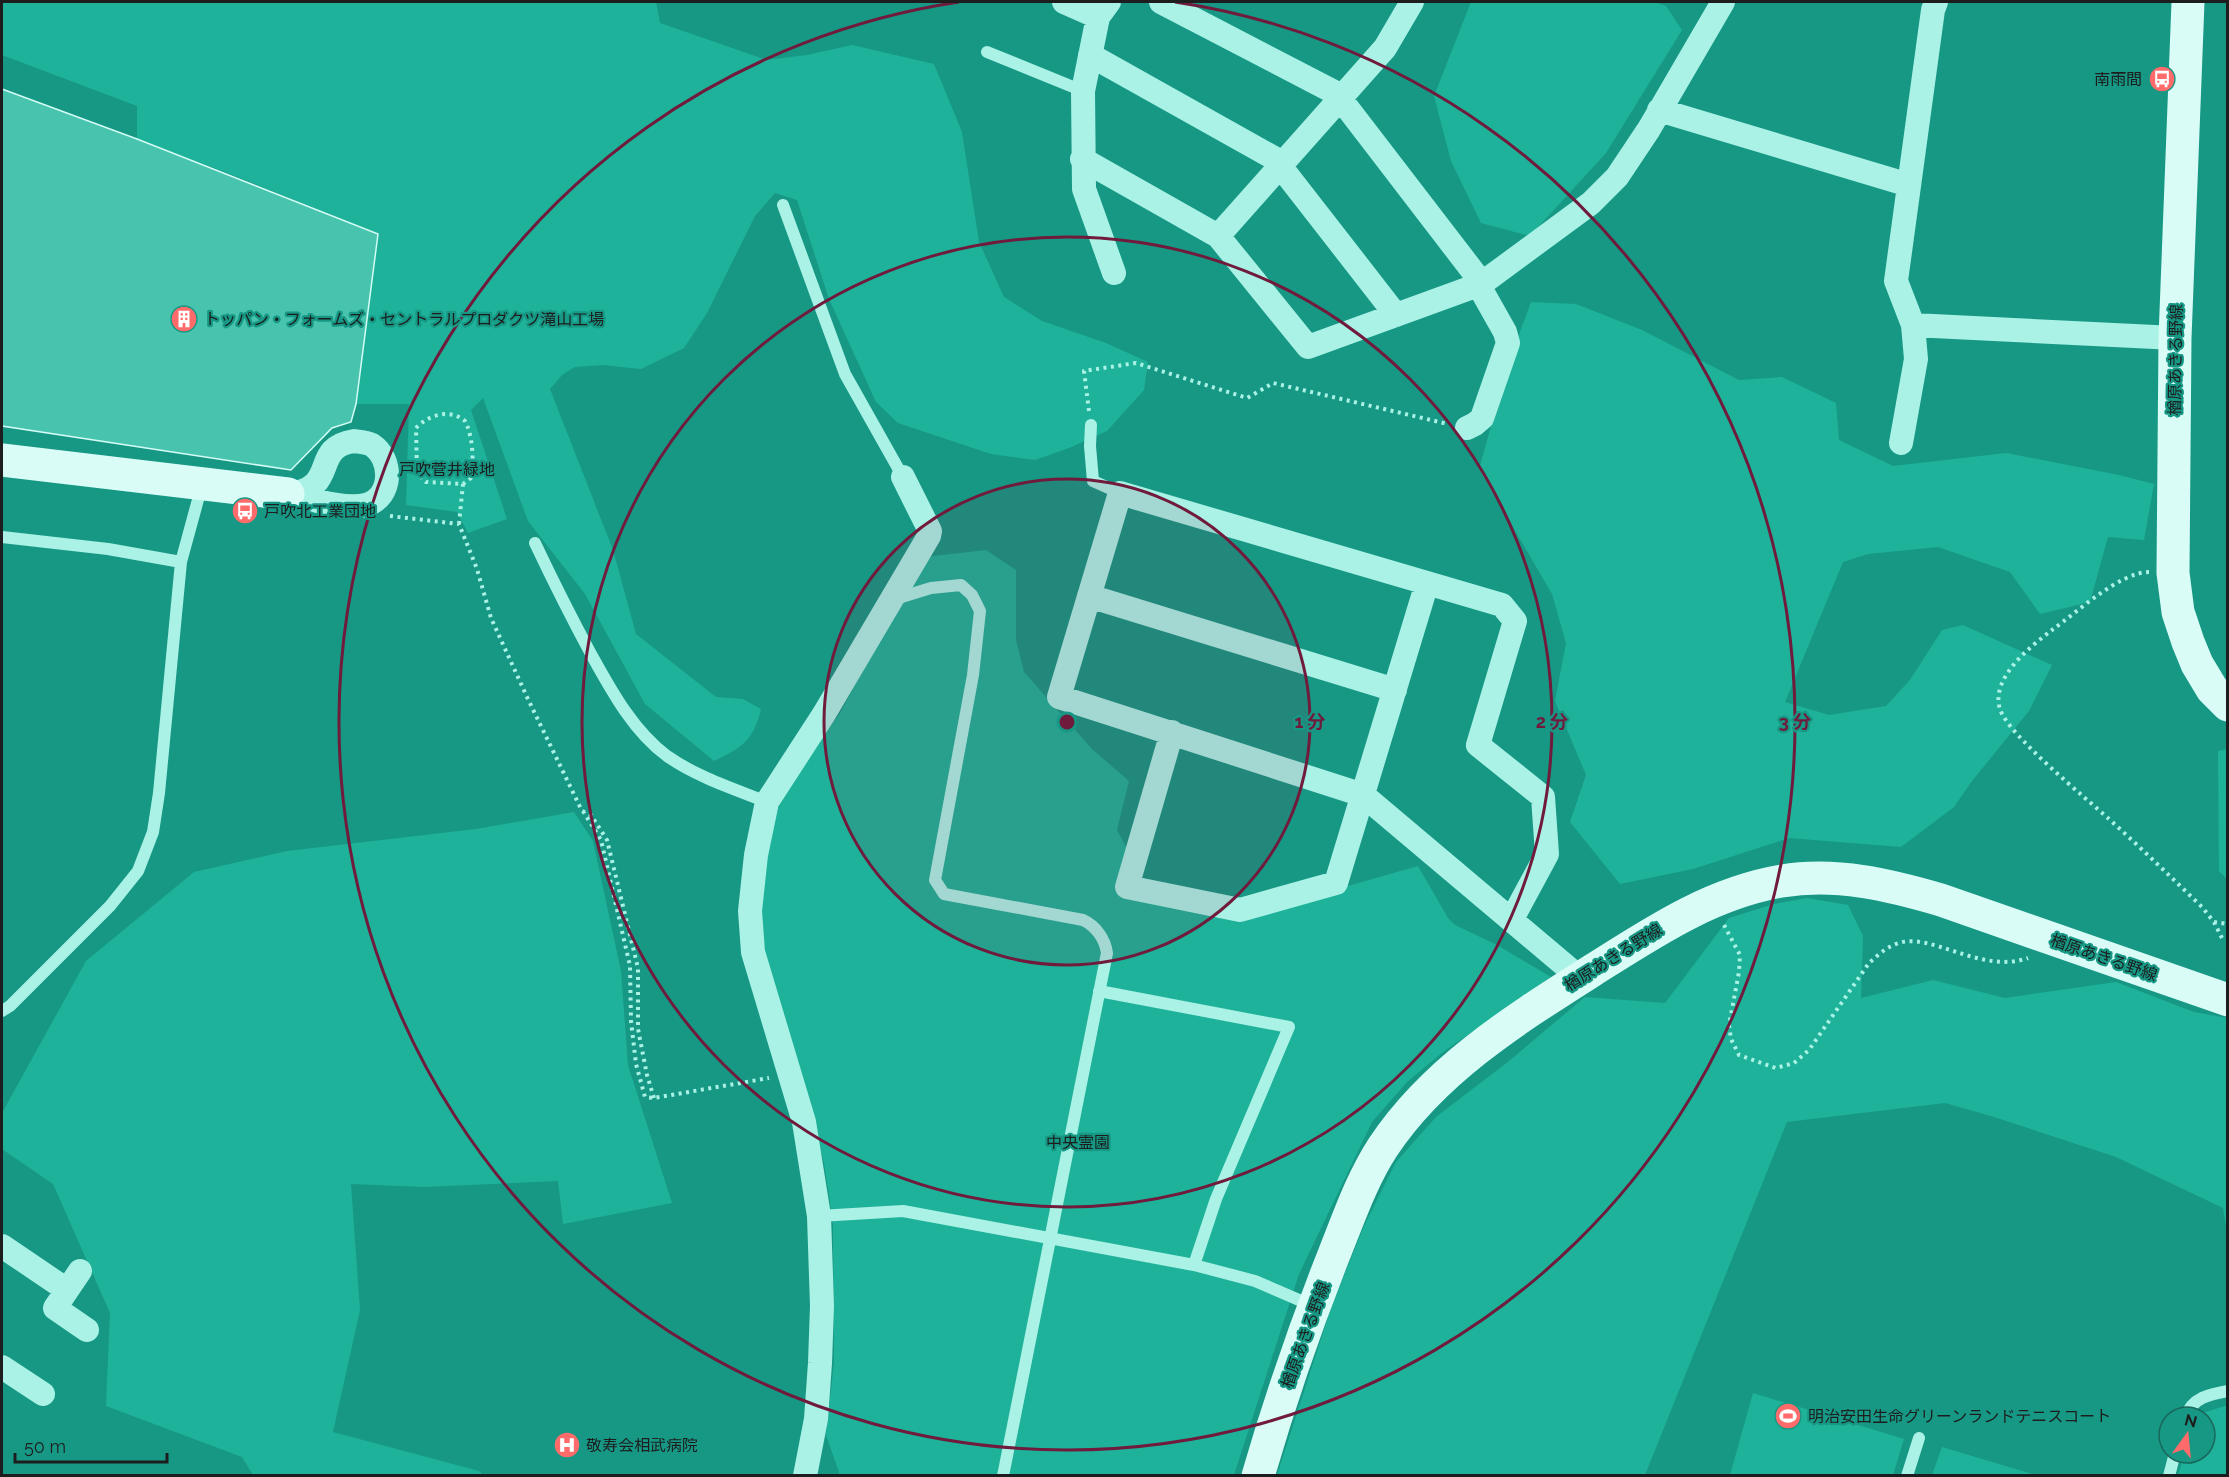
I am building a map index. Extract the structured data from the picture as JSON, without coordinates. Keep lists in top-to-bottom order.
{
  "streets": {
    "main road": ["楢原あきる野線"]
  },
  "parks": ["戸吹菅井緑地", "中央霊園"],
  "places": {
    "bus stop": ["南雨間", "戸吹北工業団地"],
    "building": ["トッパン・フォームズ・セントラルプロダクツ滝山工場"],
    "sports": ["明治安田生命グリーンランドテニスコート"],
    "hospital": ["敬寿会相武病院"]
  },
  "scale_bar": "50 m",
  "north": "top",
  "rings": ["1 分", "2 分", "3 分"]
}
